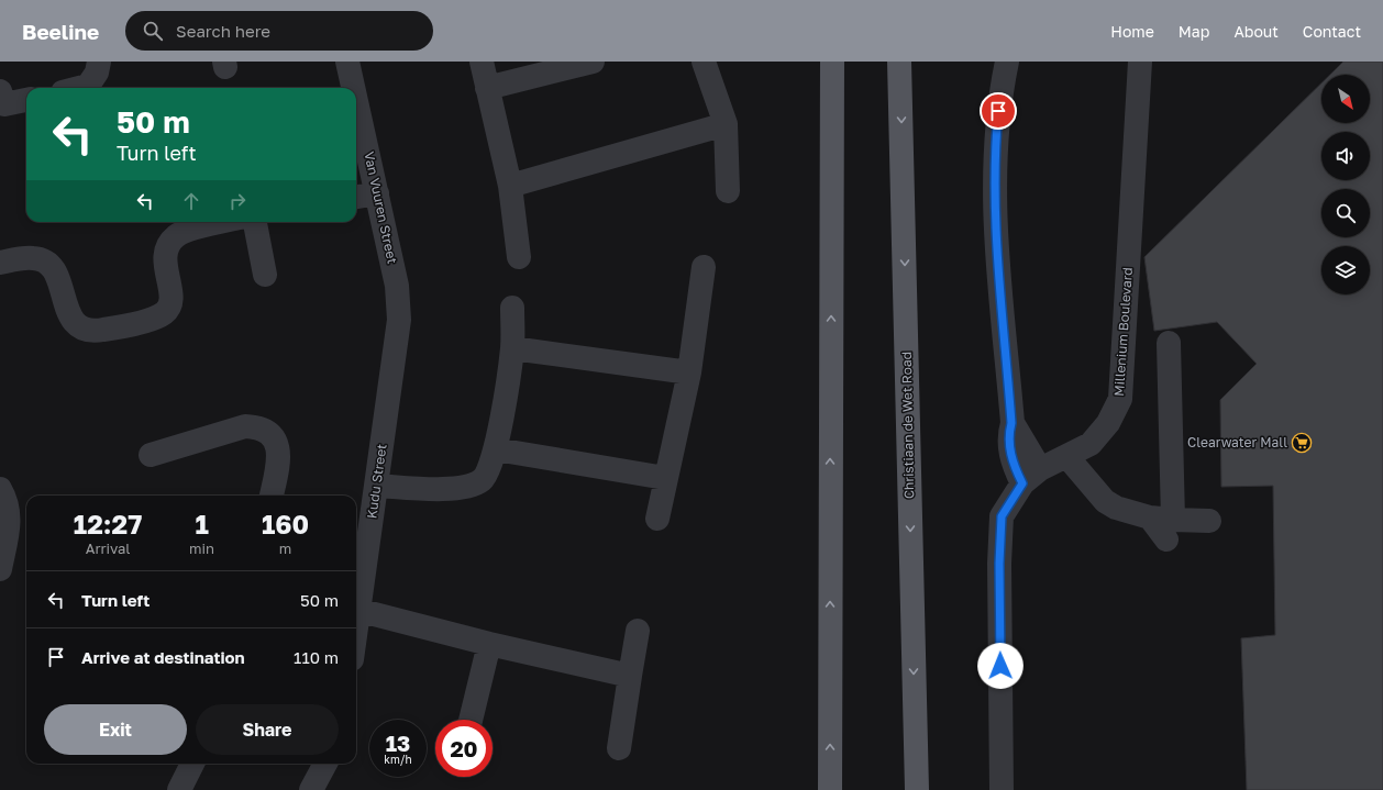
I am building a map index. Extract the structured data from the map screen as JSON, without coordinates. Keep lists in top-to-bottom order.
{
  "streets": {
    "main road": ["Christiaan de Wet Road"],
    "street": ["Van Vuuren Street", "Millenium Boulevard", "Kudu Street"]
  },
  "crossings": [
    ["Van Vuuren Street", "Kudu Street"]
  ],
  "places": {
    "supermarket": ["Clearwater Mall"]
  },
  "north": "bottom right",
  "page": {
    "header": "Beeline",
    "search": "Search here",
    "nav": [
      "Home",
      "Map",
      "About",
      "Contact"
    ],
    "turn": ["50 m", "Turn left"],
    "eta": [
      "12:27",
      "Arrival",
      "1",
      "min",
      "160",
      "m"
    ],
    "list": [
      {
        "name": "Turn left",
        "value": "50 m"
      },
      {
        "name": "Arrive at destination",
        "value": "110 m"
      }
    ],
    "buttons": ["Exit", "Share"],
    "speed": "13 km/h",
    "limit": "20"
  }
}
